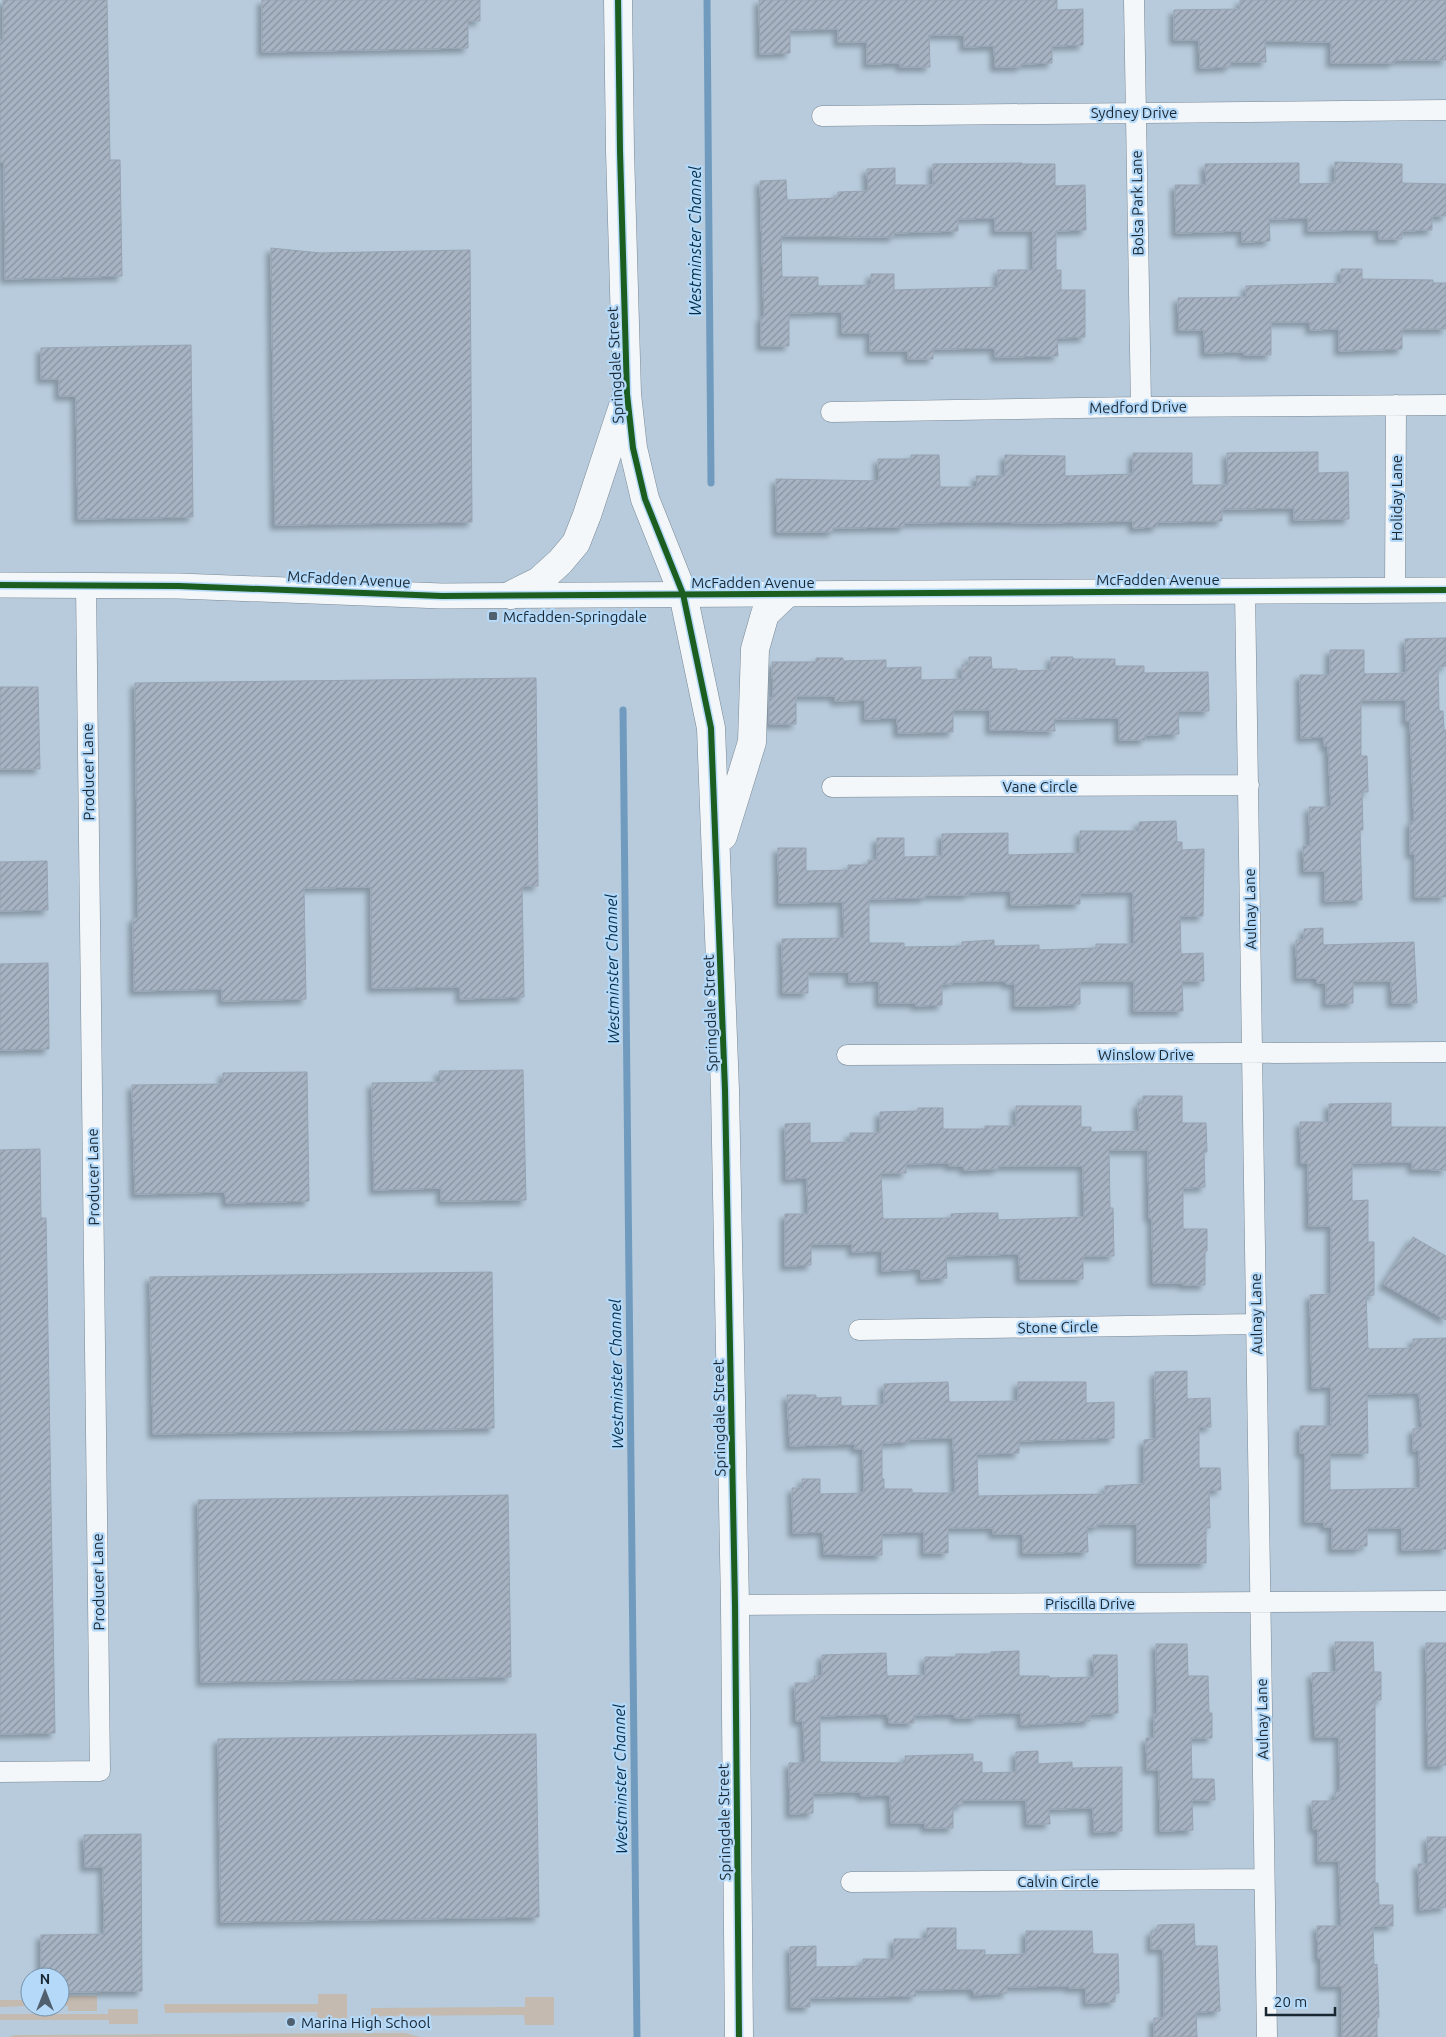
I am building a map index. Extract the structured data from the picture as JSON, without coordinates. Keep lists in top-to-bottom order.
{
  "streets": {
    "main road": ["Springdale Street"],
    "street": [
      "Sydney Drive",
      "Bolsa Park Lane",
      "Medford Drive",
      "Holiday Lane",
      "McFadden Avenue",
      "Producer Lane",
      "Vane Circle",
      "Aulnay Lane",
      "Winslow Drive",
      "Stone Circle",
      "Priscilla Drive",
      "Calvin Circle"
    ]
  },
  "crossings": [
    ["Sydney Drive", "Bolsa Park Lane"],
    ["Bolsa Park Lane", "Medford Drive"],
    ["Springdale Street", "McFadden Avenue"],
    ["Springdale Street", "Priscilla Drive"],
    ["Medford Drive", "Holiday Lane"],
    ["Holiday Lane", "McFadden Avenue"],
    ["McFadden Avenue", "Producer Lane"],
    ["McFadden Avenue", "Aulnay Lane"],
    ["Vane Circle", "Aulnay Lane"],
    ["Aulnay Lane", "Winslow Drive"],
    ["Aulnay Lane", "Stone Circle"],
    ["Aulnay Lane", "Priscilla Drive"],
    ["Aulnay Lane", "Calvin Circle"]
  ],
  "water": ["Westminster Channel"],
  "places": {
    "transit": ["Mcfadden-Springdale"],
    "other": ["Marina High School"]
  },
  "scale_bar": "20 m",
  "north": "top"
}
